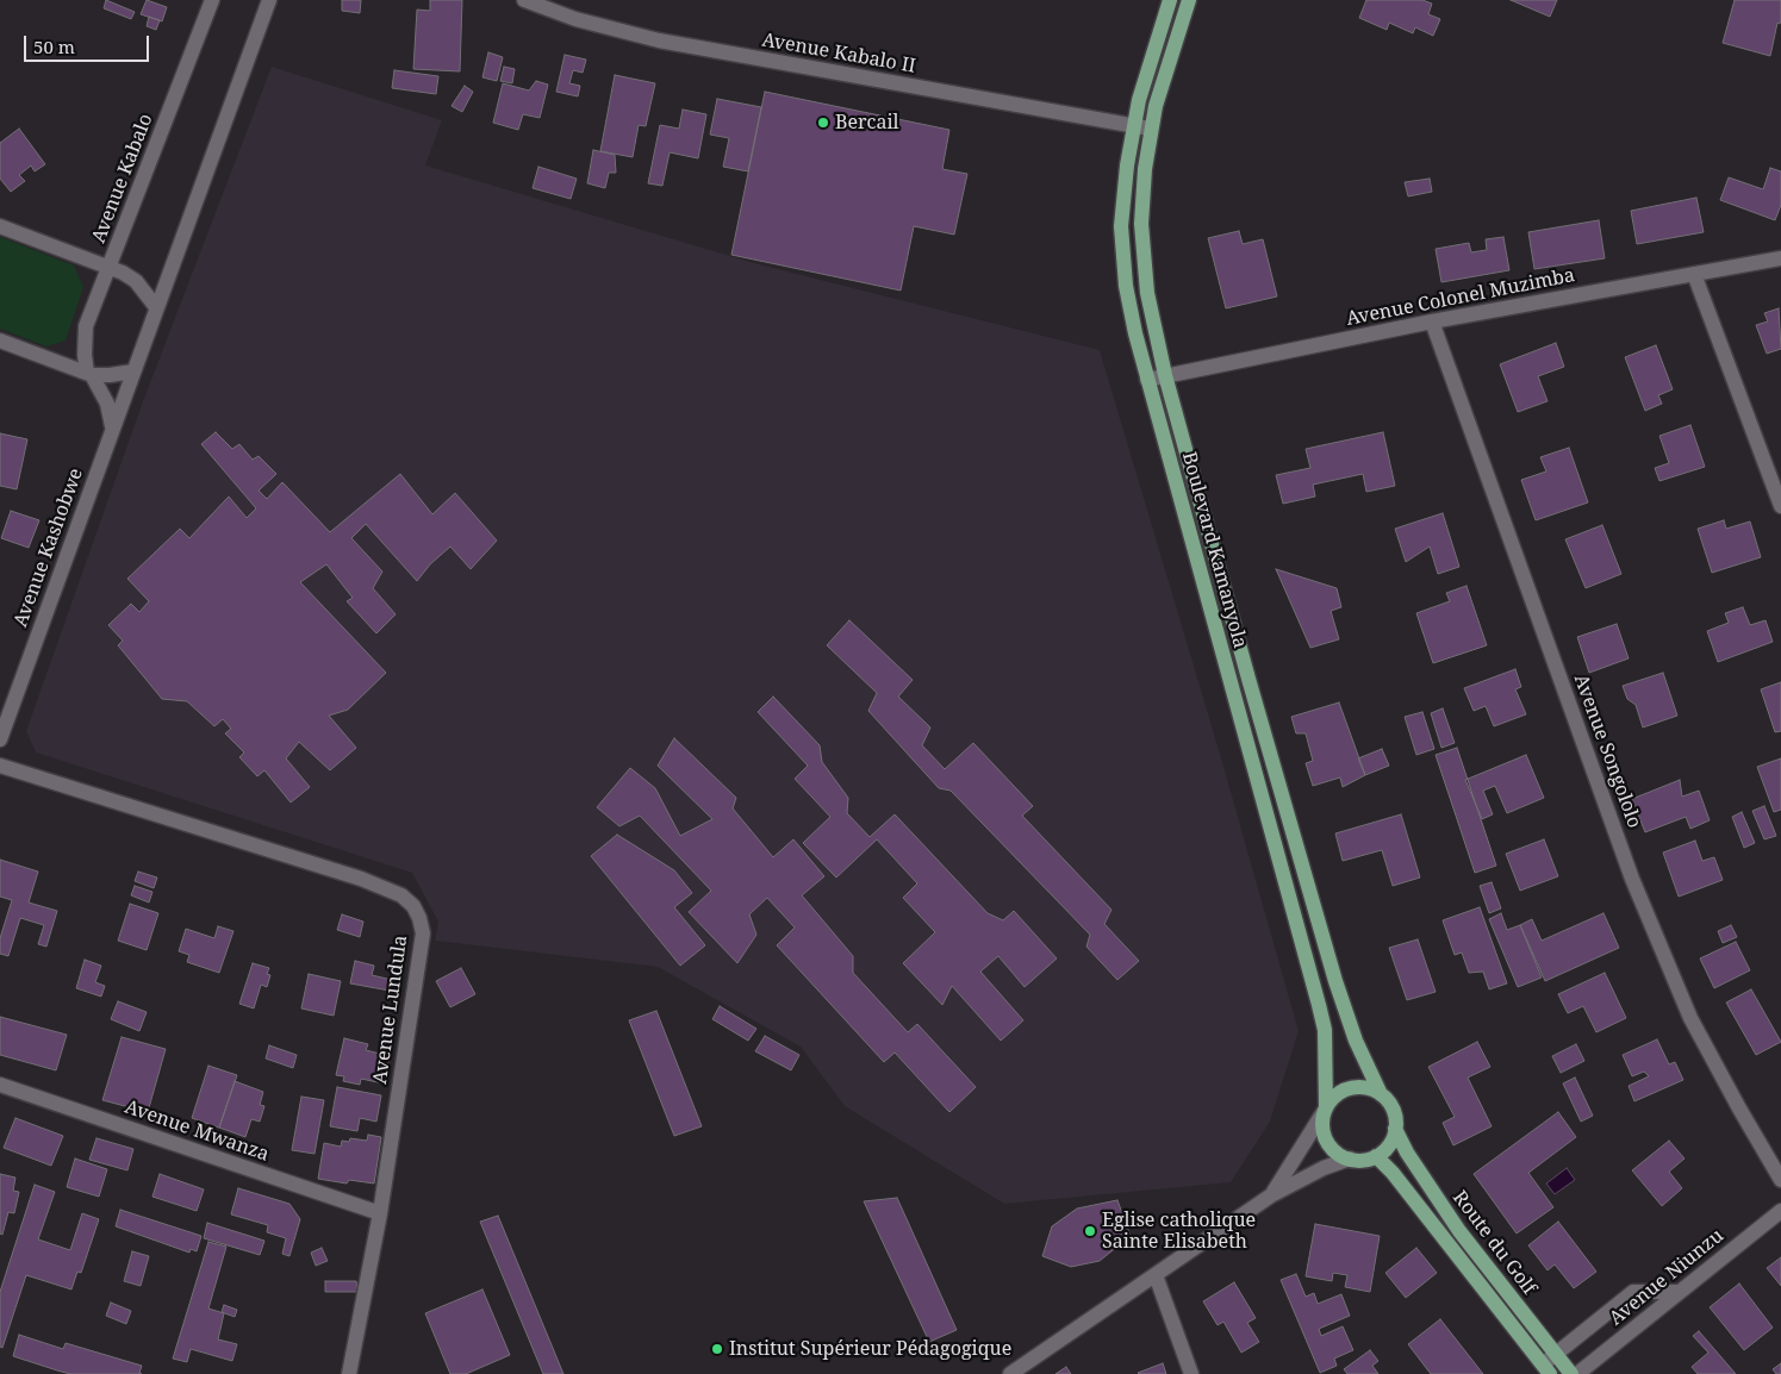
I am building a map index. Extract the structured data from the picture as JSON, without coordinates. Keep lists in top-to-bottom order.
{
  "streets": {
    "main road": ["Boulevard Kamanyola", "Route du Golf"],
    "street": [
      "Avenue Kabalo II",
      "Avenue Kabalo",
      "Avenue Colonel Muzimba",
      "Avenue Kashobwe",
      "Avenue Songololo",
      "Avenue Lundula",
      "Avenue Mwanza",
      "Avenue Niunzu"
    ]
  },
  "crossings": [
    ["Avenue Kabalo II", "Boulevard Kamanyola"],
    ["Avenue Colonel Muzimba", "Boulevard Kamanyola"],
    ["Avenue Colonel Muzimba", "Avenue Songololo"],
    ["Boulevard Kamanyola", "Route du Golf"],
    ["Avenue Lundula", "Avenue Mwanza"]
  ],
  "places": ["Bercail", "Eglise catholique Sainte Elisabeth", "Institut Supérieur Pédagogique"],
  "scale_bar": "50 m"
}
